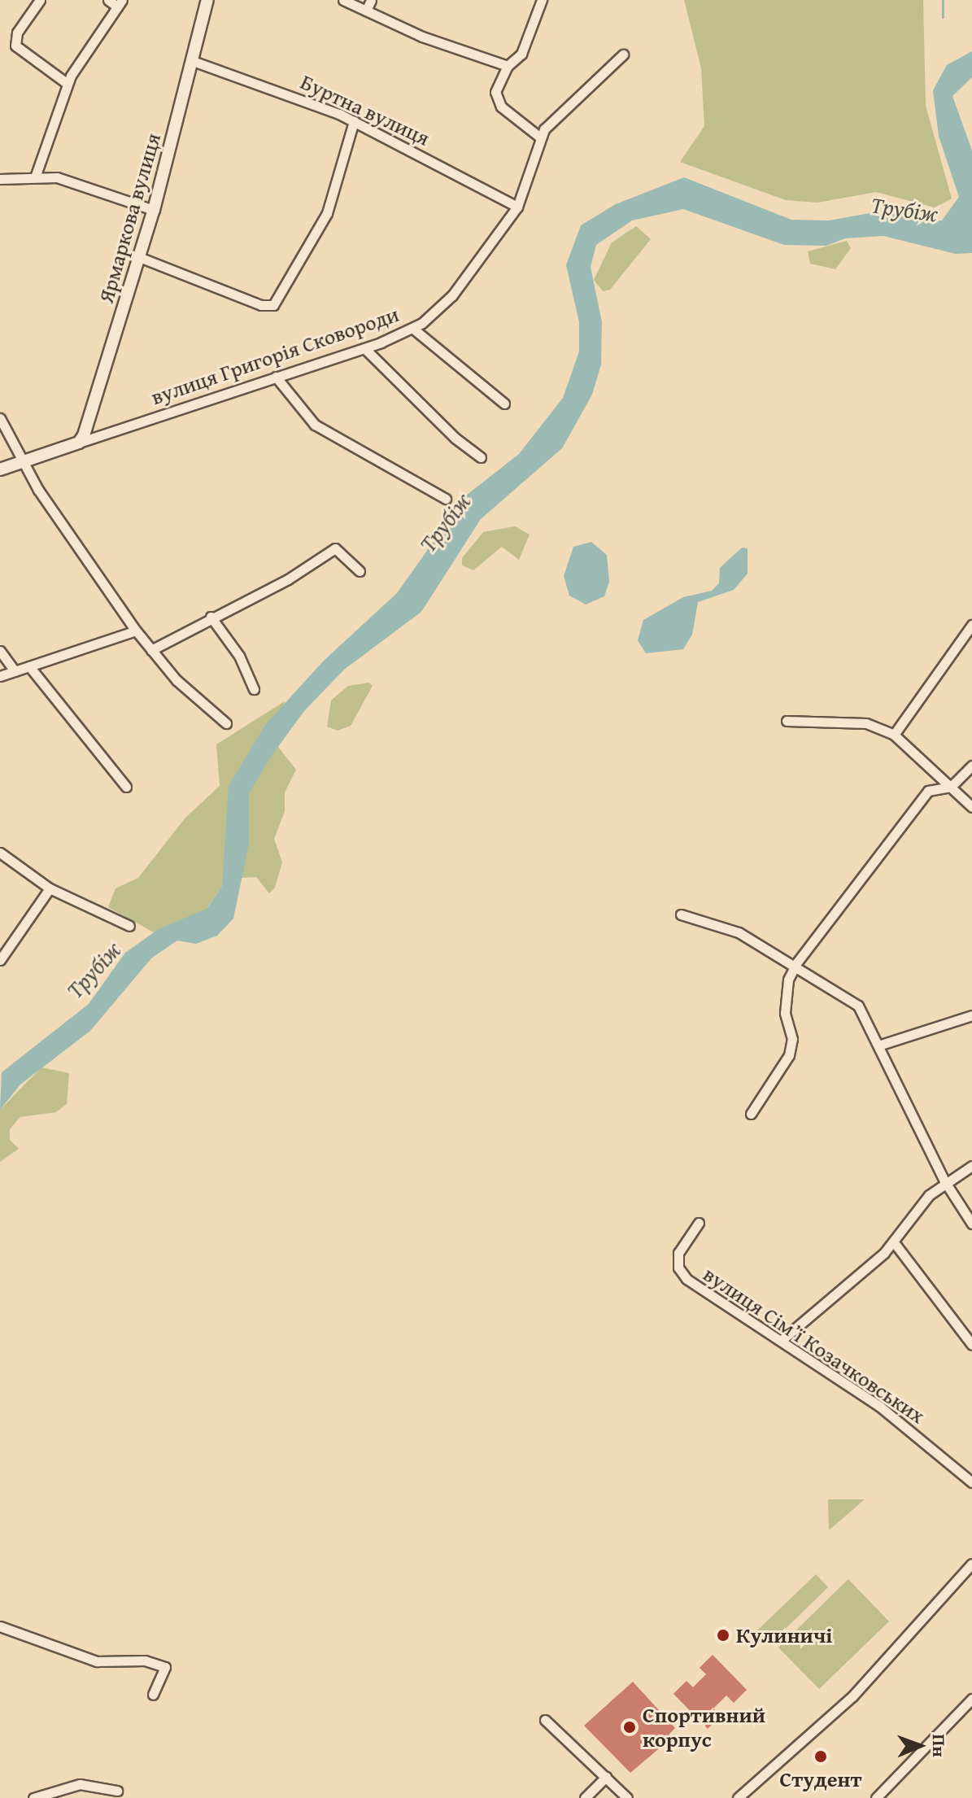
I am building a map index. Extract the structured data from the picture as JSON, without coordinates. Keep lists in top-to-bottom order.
{
  "streets": {
    "street": [
      "Буртна вулиця",
      "Ярмаркова вулиця",
      "вулиця Григорія Сковороди",
      "вулиця Сімʼї Козачковських"
    ]
  },
  "crossings": [
    ["Буртна вулиця", "Ярмаркова вулиця"],
    ["Буртна вулиця", "вулиця Григорія Сковороди"],
    ["Ярмаркова вулиця", "вулиця Григорія Сковороди"]
  ],
  "water": ["Трубіж"],
  "places": ["Кулиничі", "Спортивний корпус", "Студент"],
  "north": "right"
}
